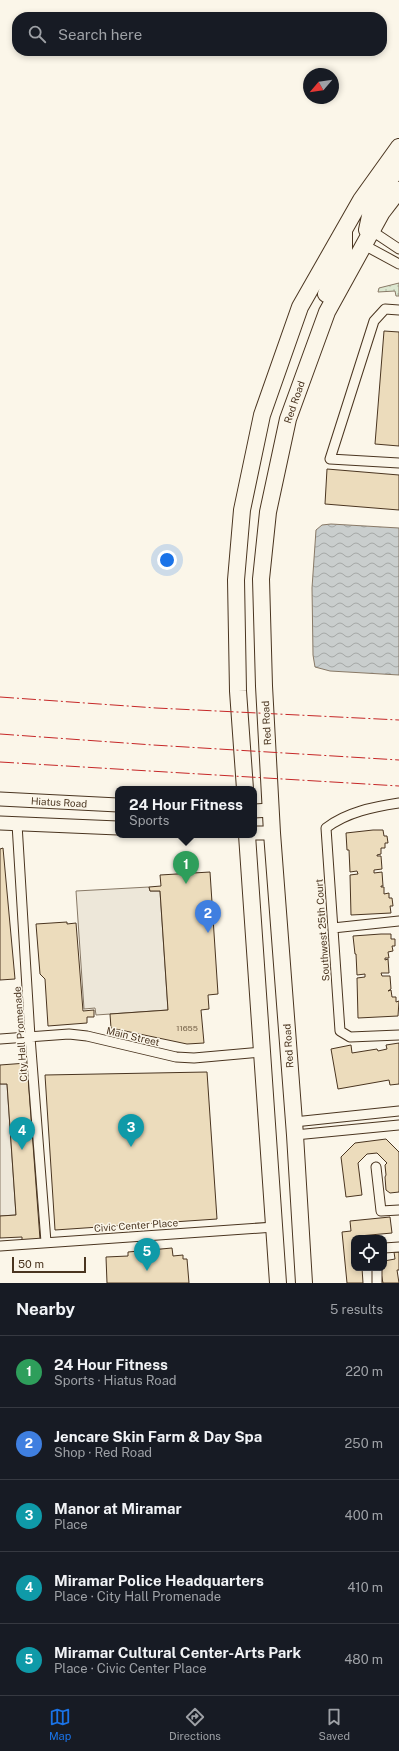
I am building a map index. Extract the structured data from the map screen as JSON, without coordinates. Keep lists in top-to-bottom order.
{
  "streets": {
    "highway": ["Red Road"],
    "main road": ["Hiatus Road"],
    "street": [
      "Southwest 25th Court",
      "City Hall Promenade",
      "Main Street",
      "Civic Center Place"
    ]
  },
  "crossings": [
    ["City Hall Promenade", "Main Street"],
    ["City Hall Promenade", "Civic Center Place"]
  ],
  "house_numbers": ["11655"],
  "scale_bar": "50 m",
  "north": "bottom left",
  "page": {
    "search": "Search here",
    "popup": ["24 Hour Fitness", "Sports"],
    "pins": [
      "1",
      "2",
      "3",
      "4",
      "5"
    ],
    "scale": "50 m",
    "heading": ["Nearby", "5 results"],
    "list": [
      {
        "mark": "1",
        "name": "24 Hour Fitness",
        "note": "Sports · Hiatus Road",
        "value": "220 m"
      },
      {
        "mark": "2",
        "name": "Jencare Skin Farm & Day Spa",
        "note": "Shop · Red Road",
        "value": "250 m"
      },
      {
        "mark": "3",
        "name": "Manor at Miramar",
        "note": "Place",
        "value": "400 m"
      },
      {
        "mark": "4",
        "name": "Miramar Police Headquarters",
        "note": "Place · City Hall Promenade",
        "value": "410 m"
      },
      {
        "mark": "5",
        "name": "Miramar Cultural Center-Arts Park",
        "note": "Place · Civic Center Place",
        "value": "480 m"
      }
    ],
    "nav": ["Map", "Directions", "Saved"]
  }
}
